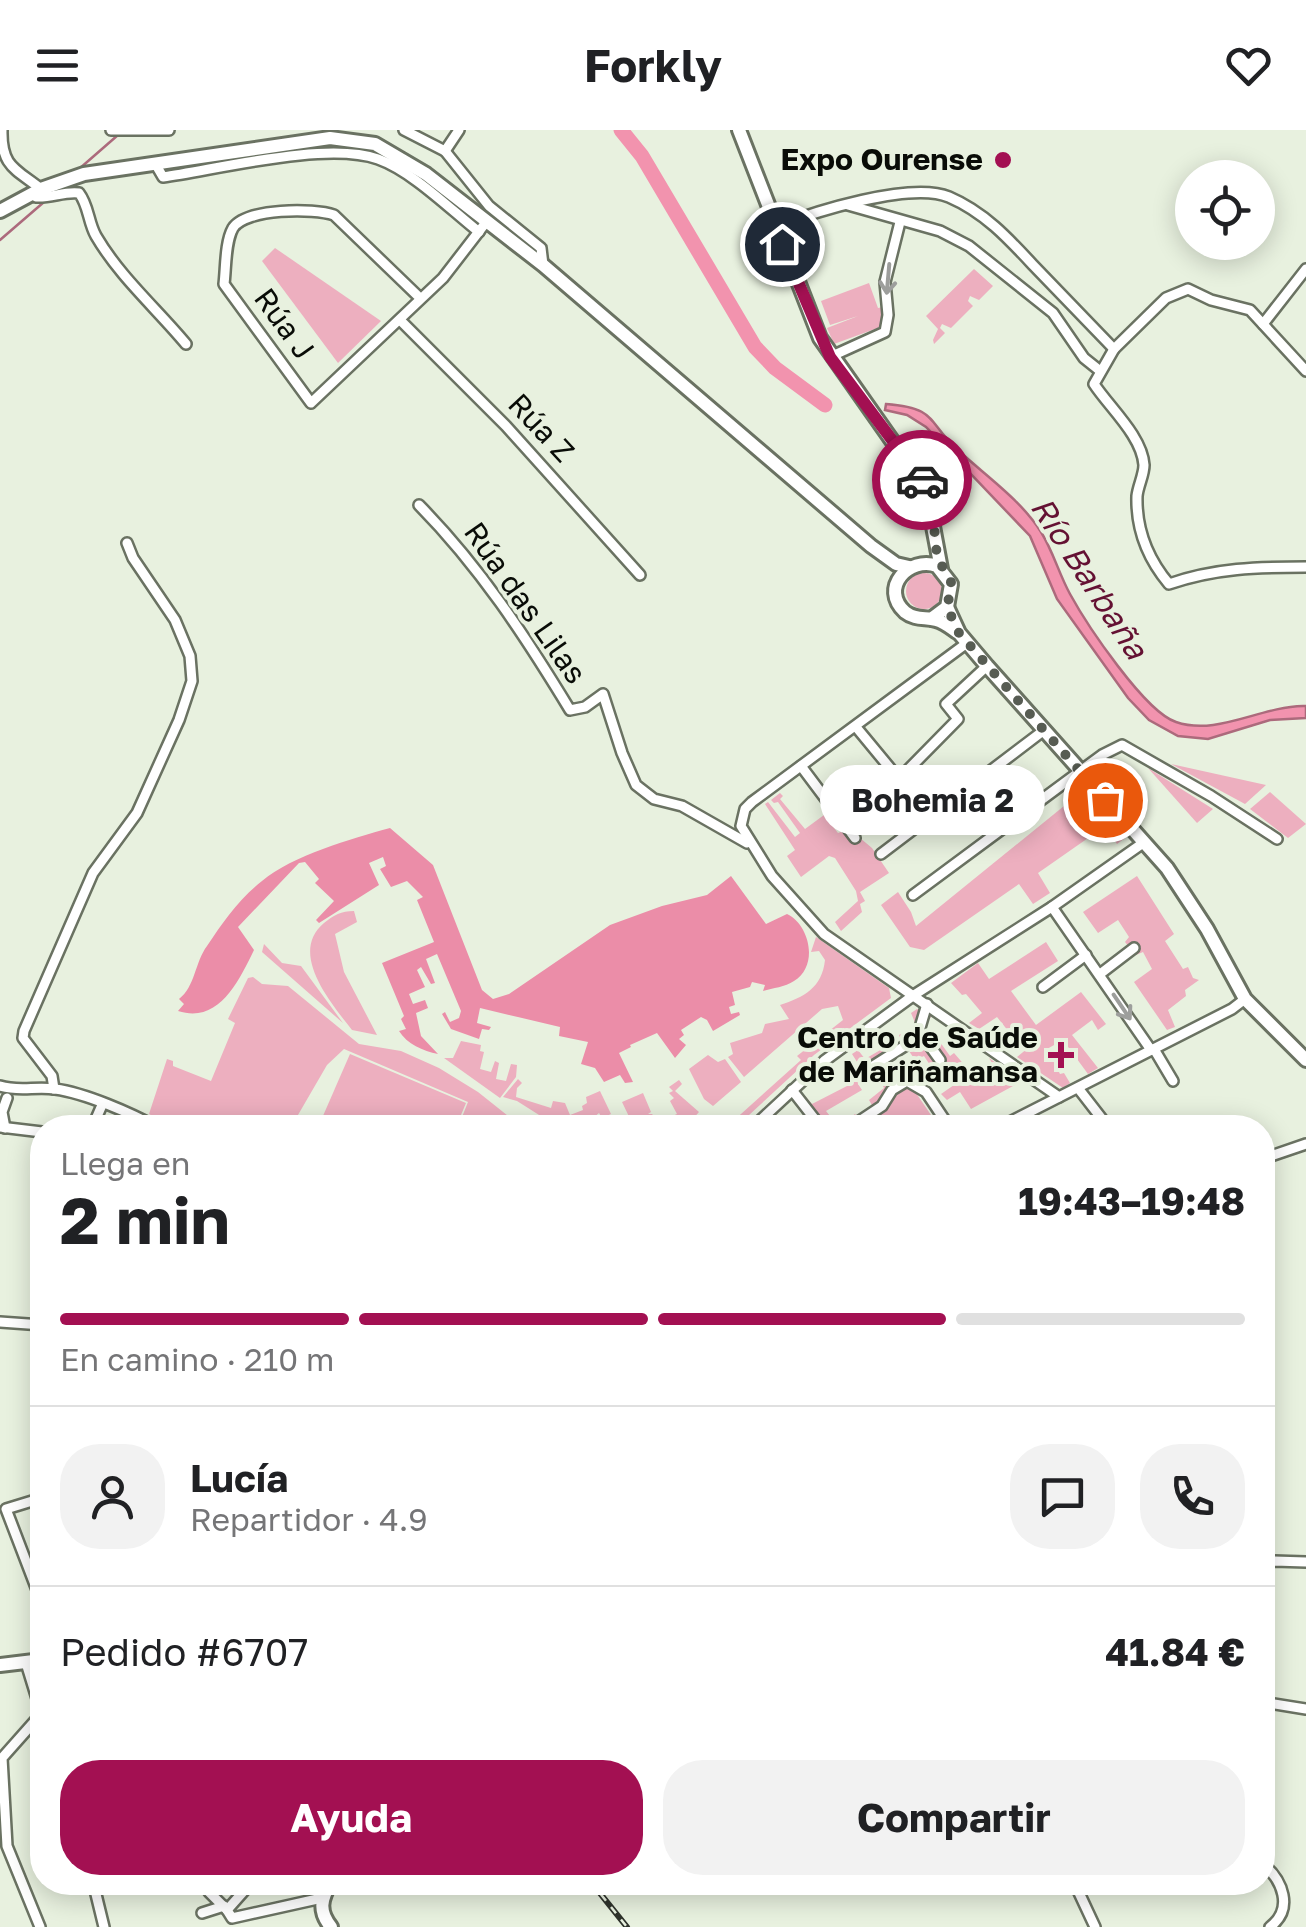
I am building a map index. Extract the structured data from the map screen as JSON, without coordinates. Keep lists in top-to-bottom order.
{
  "streets": {
    "street": ["Rúa J", "Rúa Z", "Rúa das Lilas"]
  },
  "crossings": [
    ["Rúa J", "Rúa Z"]
  ],
  "water": ["Río Barbaña"],
  "places": {
    "other": ["Expo Ourense", "Bohemia 2"],
    "health": ["Centro de Saúde de Mariñamansa"]
  },
  "page": {
    "header": "Forkly",
    "bubble": "Bohemia 2",
    "heading": ["2 min", "Llega en", "19:43–19:48"],
    "panel": [
      "Lucía",
      "Repartidor · 4.9",
      "Pedido #6707",
      "41.84 €"
    ],
    "bar": "En camino · 210 m",
    "buttons": ["Ayuda", "Compartir"]
  }
}
